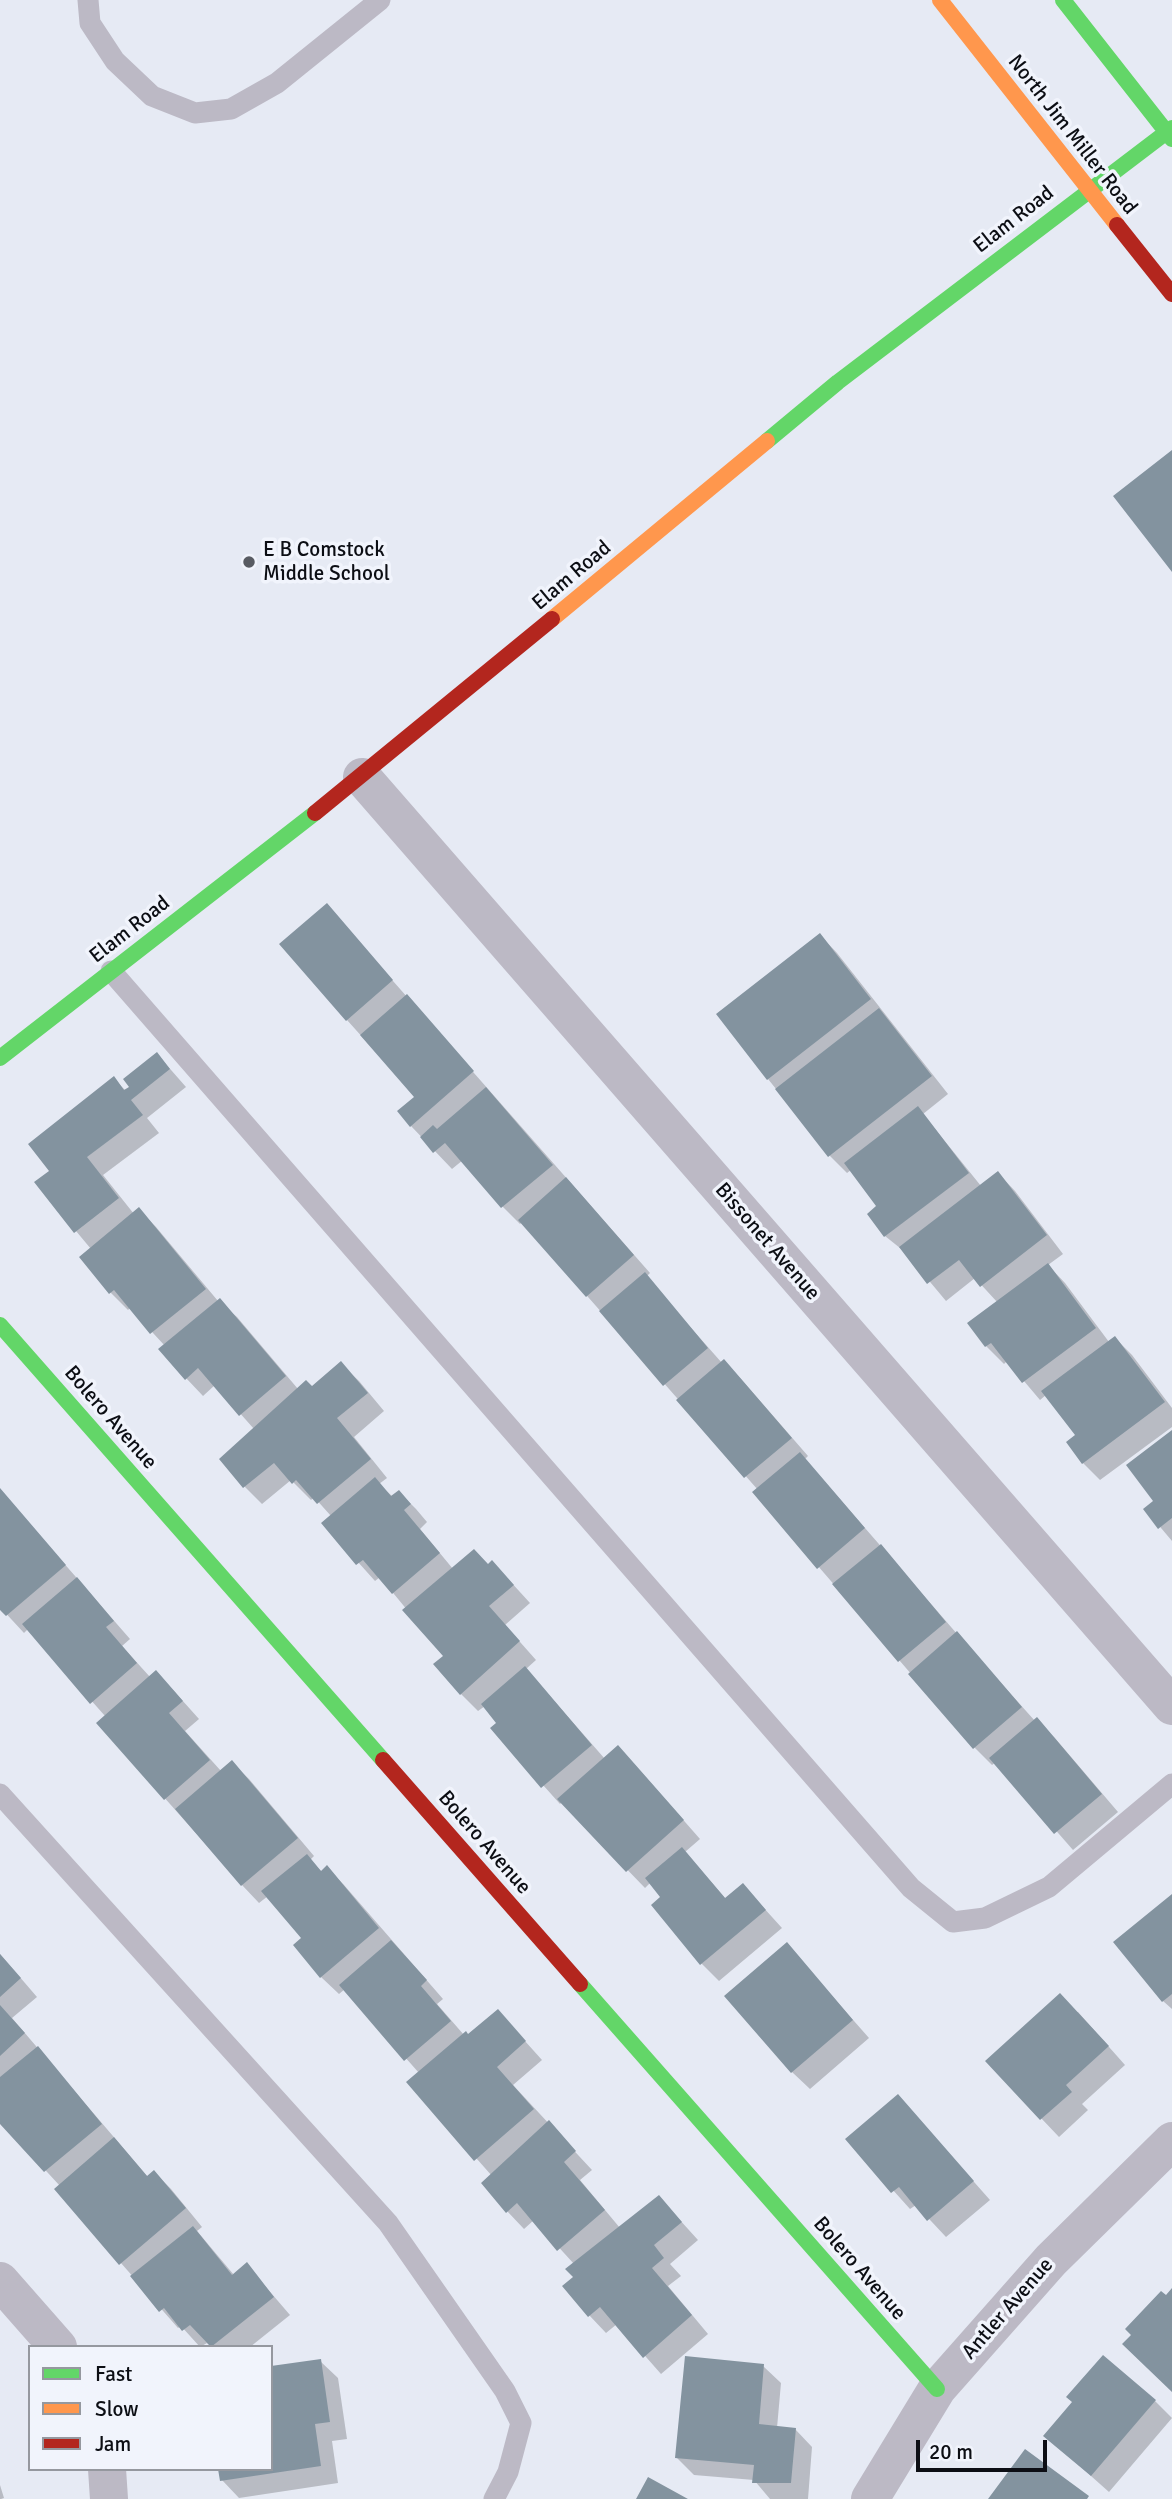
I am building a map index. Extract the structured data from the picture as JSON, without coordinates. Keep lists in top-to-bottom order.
{
  "streets": {
    "street": [
      "North Jim Miller Road",
      "Elam Road",
      "Bissonet Avenue",
      "Bolero Avenue",
      "Antler Avenue"
    ]
  },
  "crossings": [
    ["North Jim Miller Road", "Elam Road"],
    ["Elam Road", "Bissonet Avenue"],
    ["Bolero Avenue", "Antler Avenue"]
  ],
  "places": ["E B Comstock Middle School"],
  "legend": ["Fast", "Slow", "Jam"],
  "scale_bar": "20 m"
}
